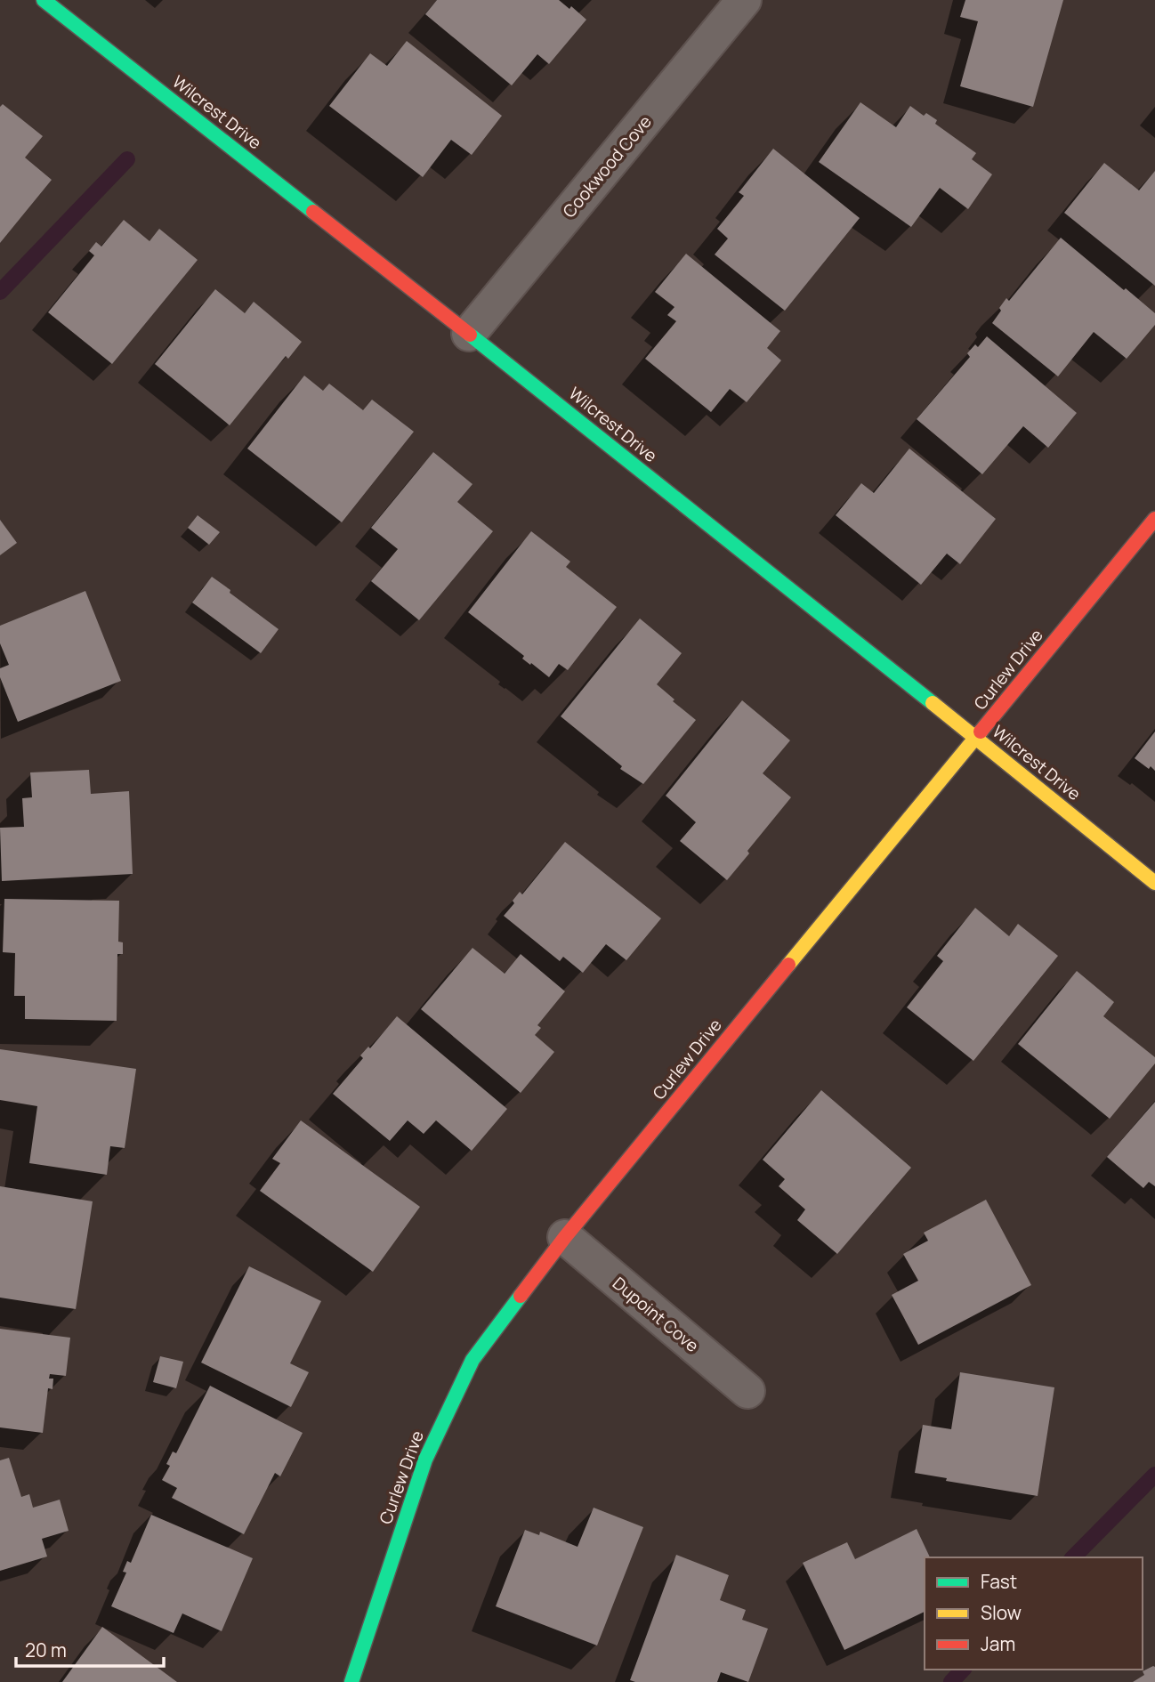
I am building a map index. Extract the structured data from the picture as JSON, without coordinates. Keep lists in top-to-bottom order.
{
  "streets": {
    "street": [
      "Wilcrest Drive",
      "Cookwood Cove",
      "Curlew Drive",
      "Dupoint Cove"
    ]
  },
  "crossings": [
    ["Wilcrest Drive", "Cookwood Cove"],
    ["Wilcrest Drive", "Curlew Drive"],
    ["Curlew Drive", "Dupoint Cove"]
  ],
  "legend": ["Fast", "Slow", "Jam"],
  "scale_bar": "20 m"
}
